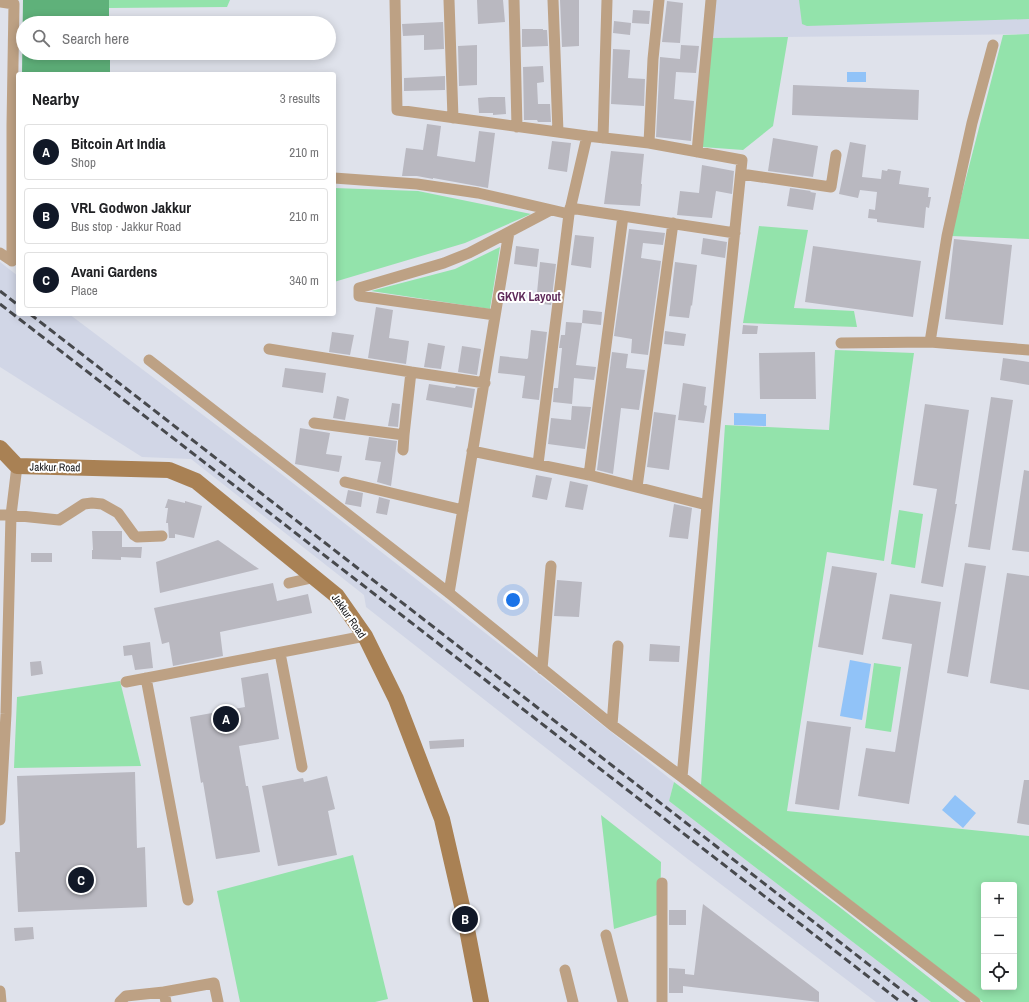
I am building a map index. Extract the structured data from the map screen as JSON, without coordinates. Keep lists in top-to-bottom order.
{
  "streets": {
    "street": ["Jakkur Road"]
  },
  "districts": ["GKVK Layout"],
  "page": {
    "search": "Search here",
    "heading": ["Nearby", "3 results"],
    "list": [
      {
        "mark": "A",
        "name": "Bitcoin Art India",
        "note": "Shop",
        "value": "210 m"
      },
      {
        "mark": "B",
        "name": "VRL Godwon Jakkur",
        "note": "Bus stop · Jakkur Road",
        "value": "210 m"
      },
      {
        "mark": "C",
        "name": "Avani Gardens",
        "note": "Place",
        "value": "340 m"
      }
    ],
    "pins": ["A", "C", "B"],
    "map_buttons": ["+", "−"]
  }
}
